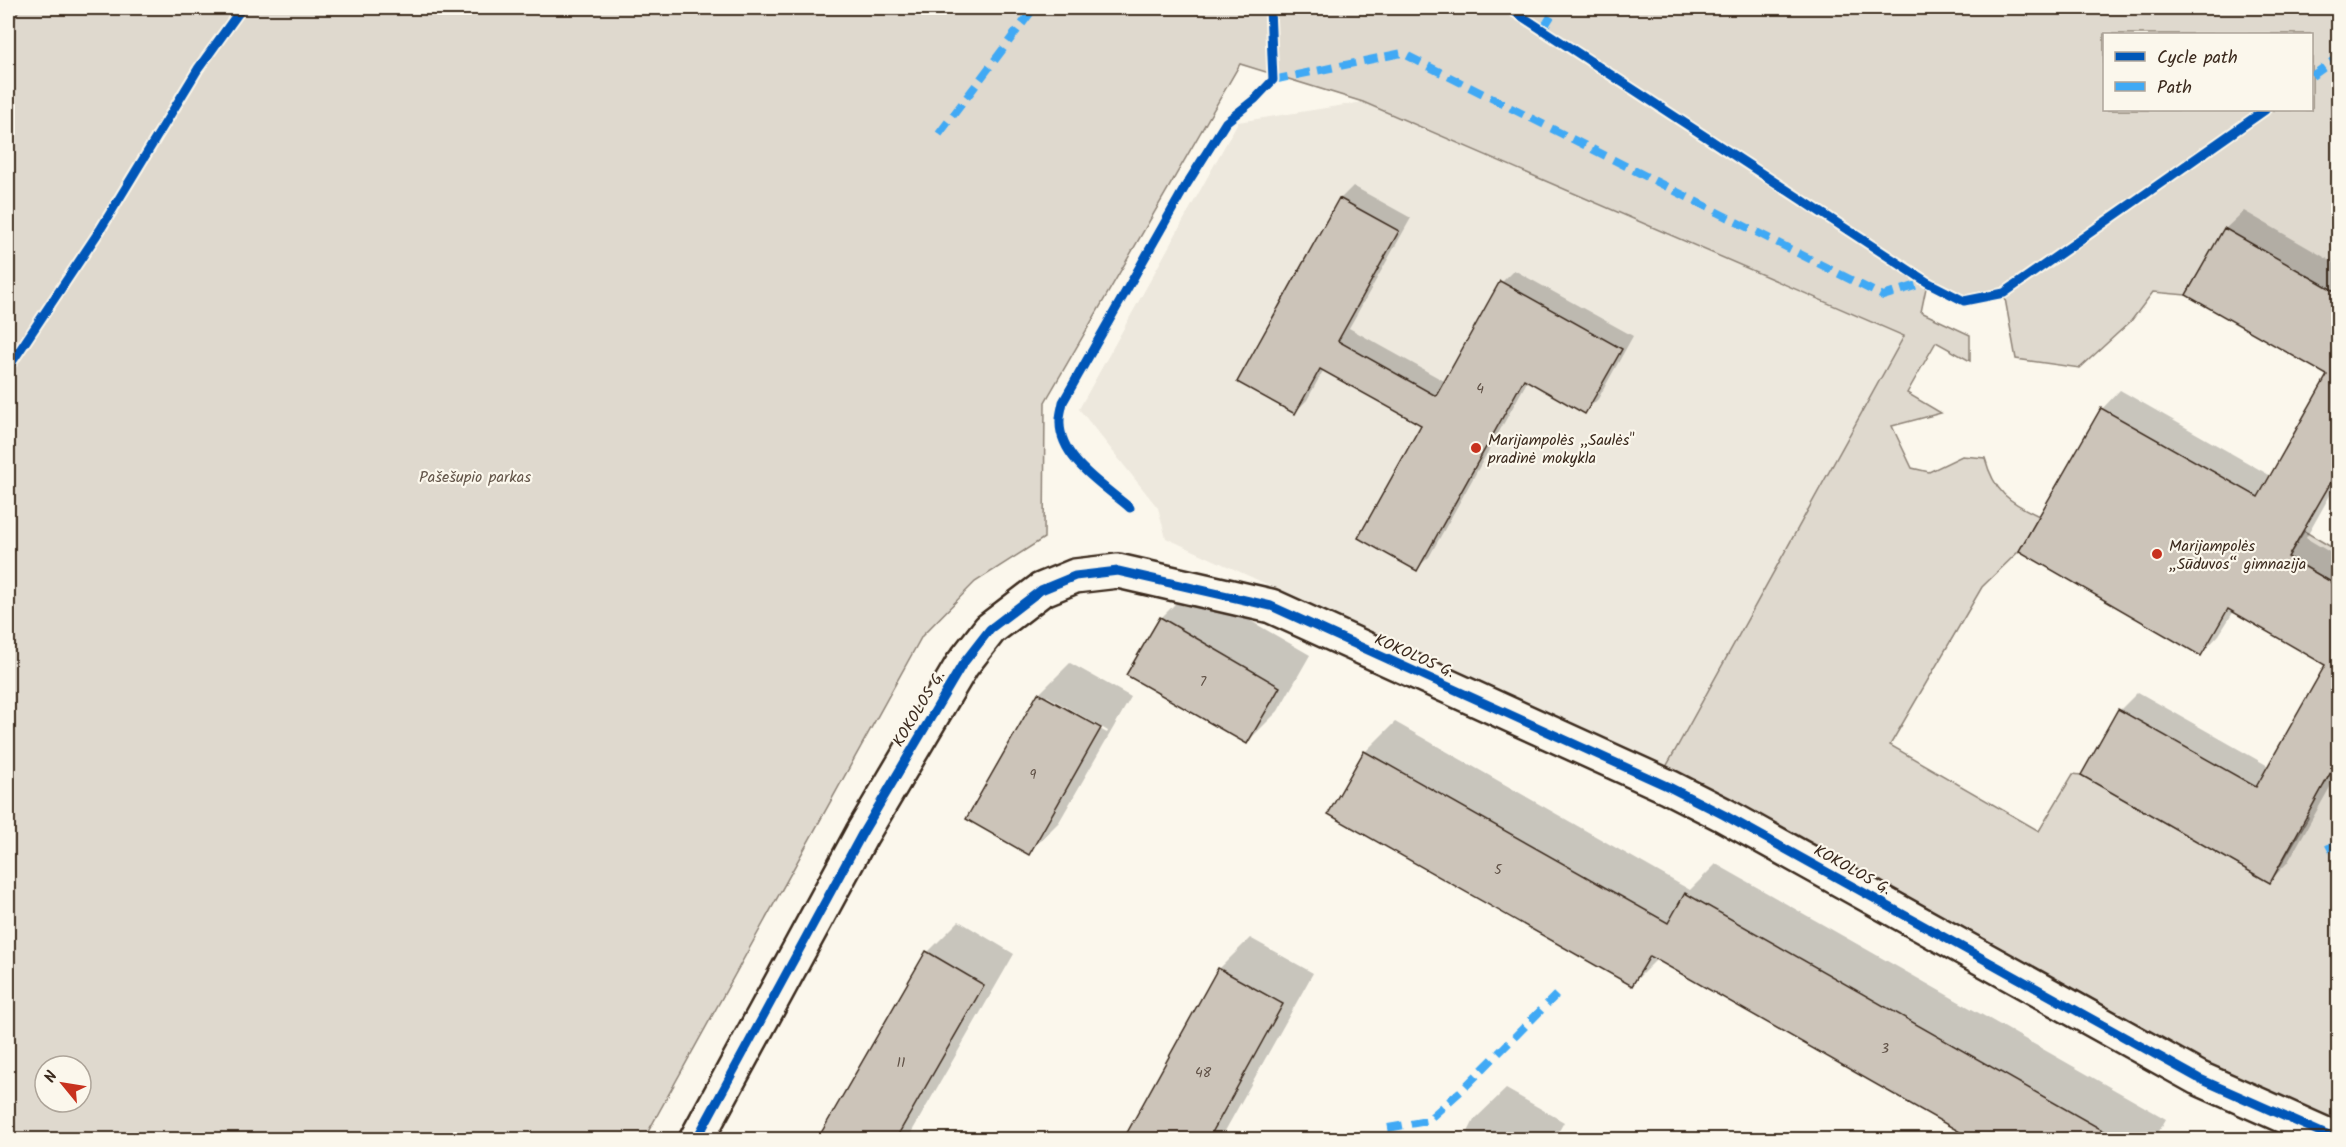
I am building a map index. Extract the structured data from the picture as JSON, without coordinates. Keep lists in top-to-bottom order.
{
  "streets": {
    "street": ["KOKOLOS G."]
  },
  "parks": ["Pašešupio parkas"],
  "places": ["Marijampolės ,,Saulės\" pradinė mokykla", "Marijampolės „Sūduvos“ gimnazija"],
  "house_numbers": [
    "4",
    "7",
    "9",
    "5",
    "3",
    "11",
    "48"
  ],
  "legend": ["Cycle path", "Path"],
  "north": "top left"
}
